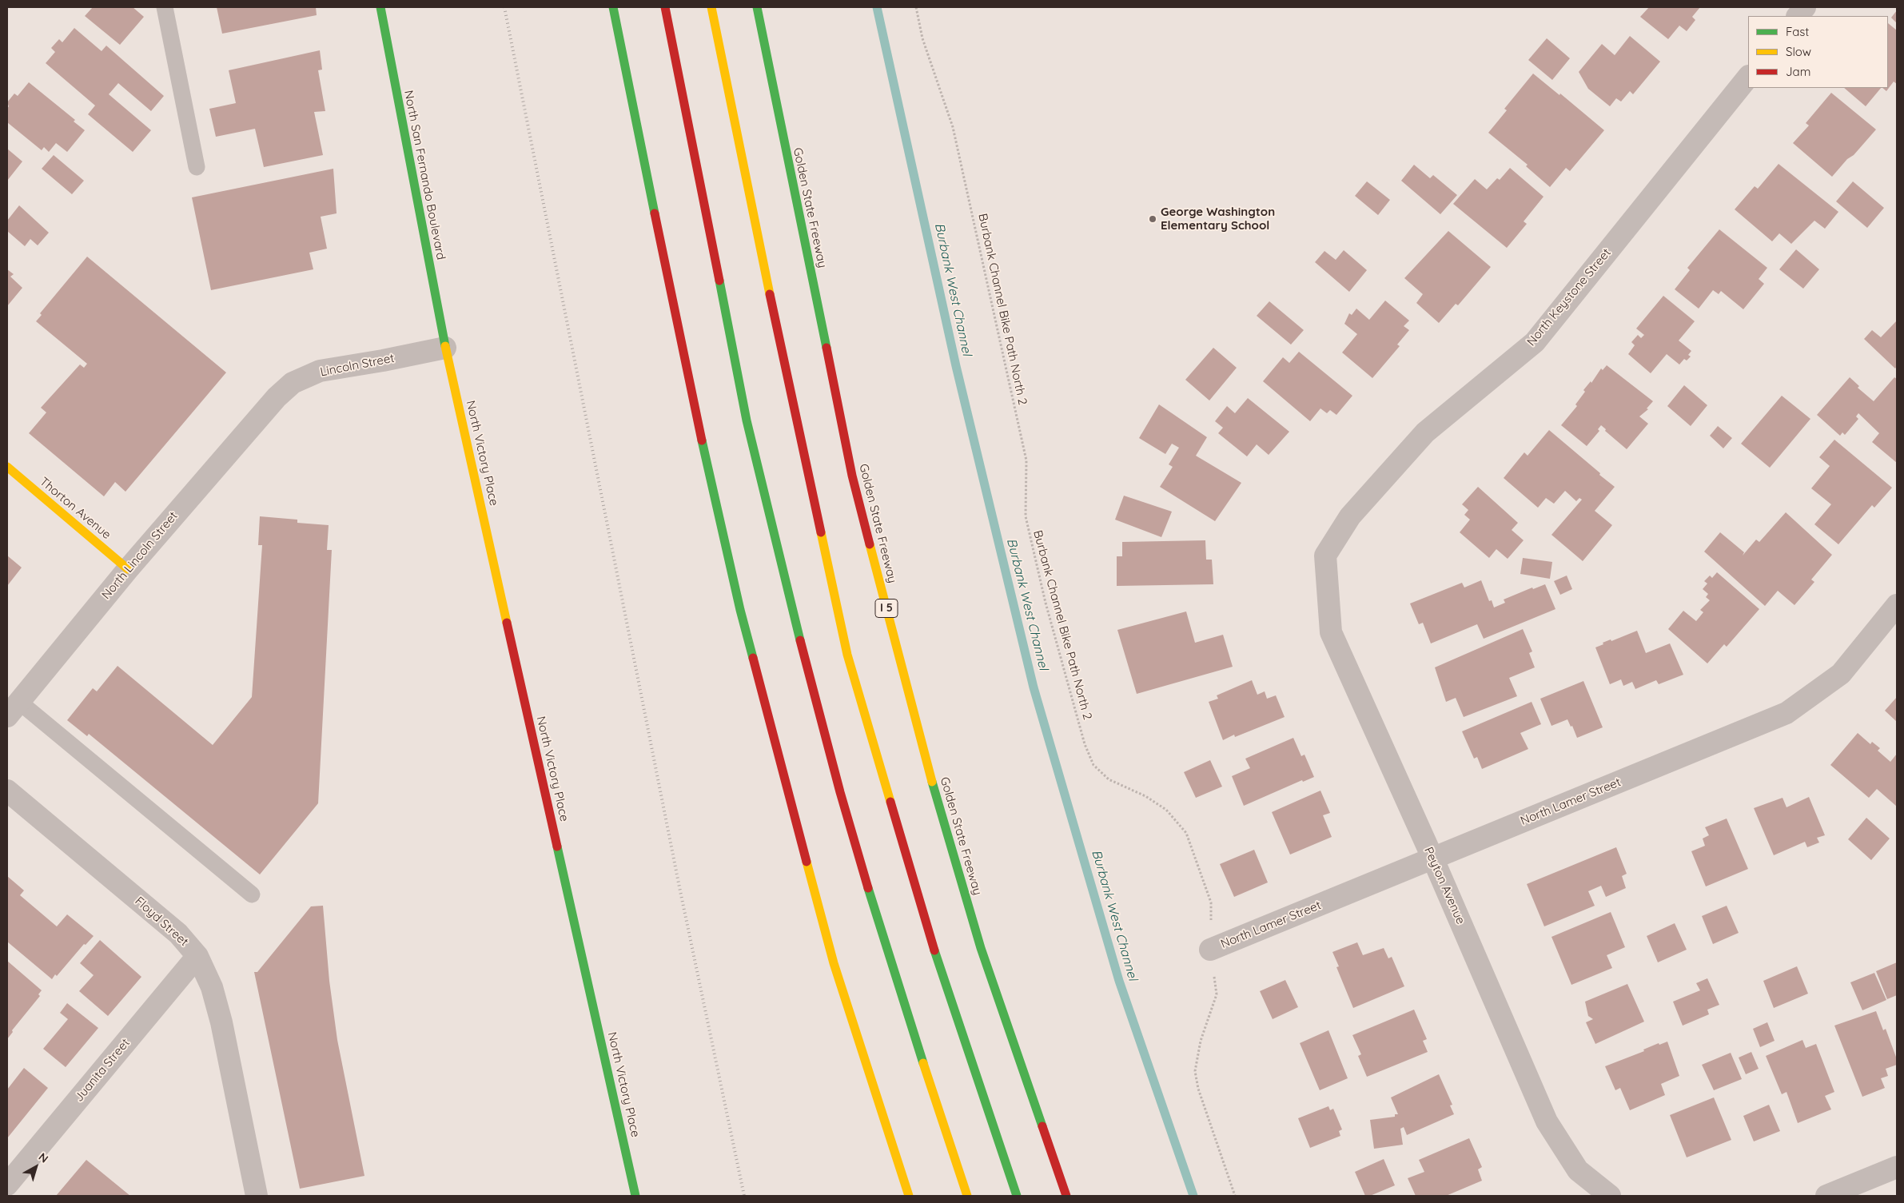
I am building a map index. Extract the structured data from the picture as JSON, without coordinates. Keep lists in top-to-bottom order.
{
  "streets": {
    "main road": [
      "North San Fernando Boulevard",
      "Golden State Freeway",
      "North Victory Place",
      "Thorton Avenue",
      "I 5"
    ],
    "street": [
      "North Keystone Street",
      "Lincoln Street",
      "North Lincoln Street",
      "North Lamer Street",
      "Peyton Avenue",
      "Floyd Street",
      "Juanita Street"
    ],
    "path": ["Burbank Channel Bike Path North 2"]
  },
  "crossings": [
    ["North San Fernando Boulevard", "Lincoln Street"],
    ["North San Fernando Boulevard", "North Victory Place"],
    ["North Keystone Street", "Peyton Avenue"],
    ["Burbank Channel Bike Path North 2", "North Lamer Street"],
    ["Lincoln Street", "North Victory Place"],
    ["Lincoln Street", "North Lincoln Street"],
    ["Thorton Avenue", "North Lincoln Street"],
    ["North Lamer Street", "Peyton Avenue"],
    ["Floyd Street", "Juanita Street"]
  ],
  "water": ["Burbank West Channel"],
  "places": ["George Washington Elementary School"],
  "legend": ["Fast", "Slow", "Jam"],
  "north": "top right"
}
